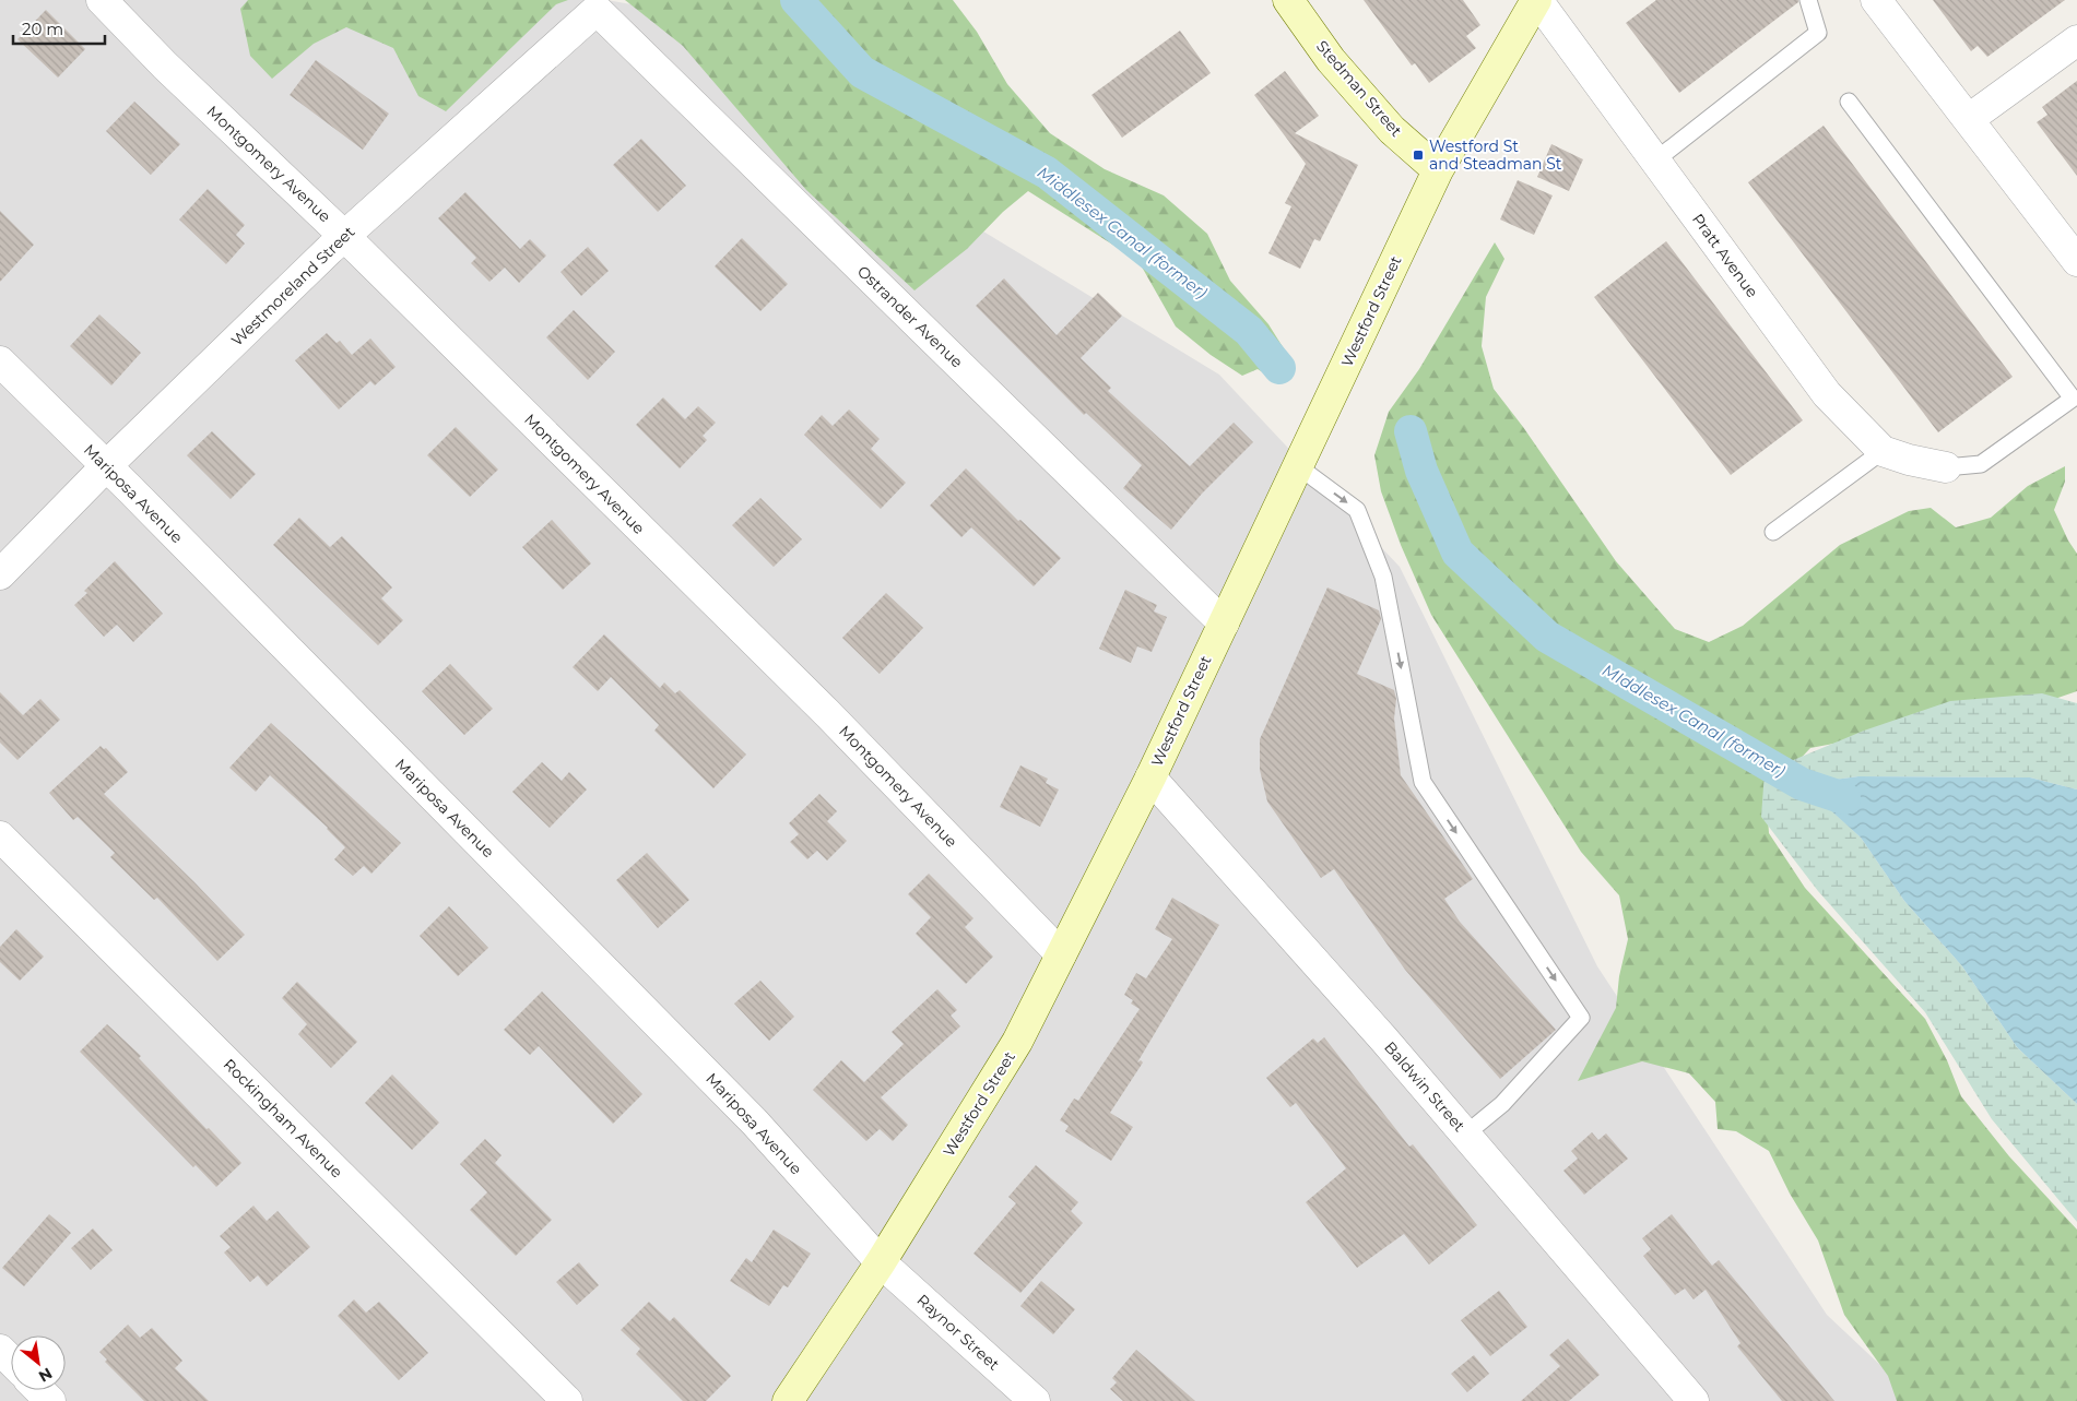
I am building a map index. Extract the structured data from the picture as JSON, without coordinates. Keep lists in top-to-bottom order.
{
  "streets": {
    "main road": ["Stedman Street", "Westford Street"],
    "street": [
      "Montgomery Avenue",
      "Pratt Avenue",
      "Westmoreland Street",
      "Ostrander Avenue",
      "Mariposa Avenue",
      "Baldwin Street",
      "Rockingham Avenue",
      "Raynor Street"
    ]
  },
  "crossings": [
    ["Stedman Street", "Westford Street"],
    ["Montgomery Avenue", "Westmoreland Street"],
    ["Montgomery Avenue", "Westford Street"],
    ["Pratt Avenue", "Westford Street"],
    ["Westmoreland Street", "Ostrander Avenue"],
    ["Westmoreland Street", "Mariposa Avenue"],
    ["Westford Street", "Ostrander Avenue"],
    ["Westford Street", "Mariposa Avenue"],
    ["Westford Street", "Baldwin Street"],
    ["Westford Street", "Raynor Street"],
    ["Mariposa Avenue", "Raynor Street"]
  ],
  "water": ["Middlesex Canal (former)", "MIddlesex Canal (former)"],
  "places": {
    "transit": ["Westford St and Steadman St"]
  },
  "scale_bar": "20 m",
  "north": "bottom right"
}
